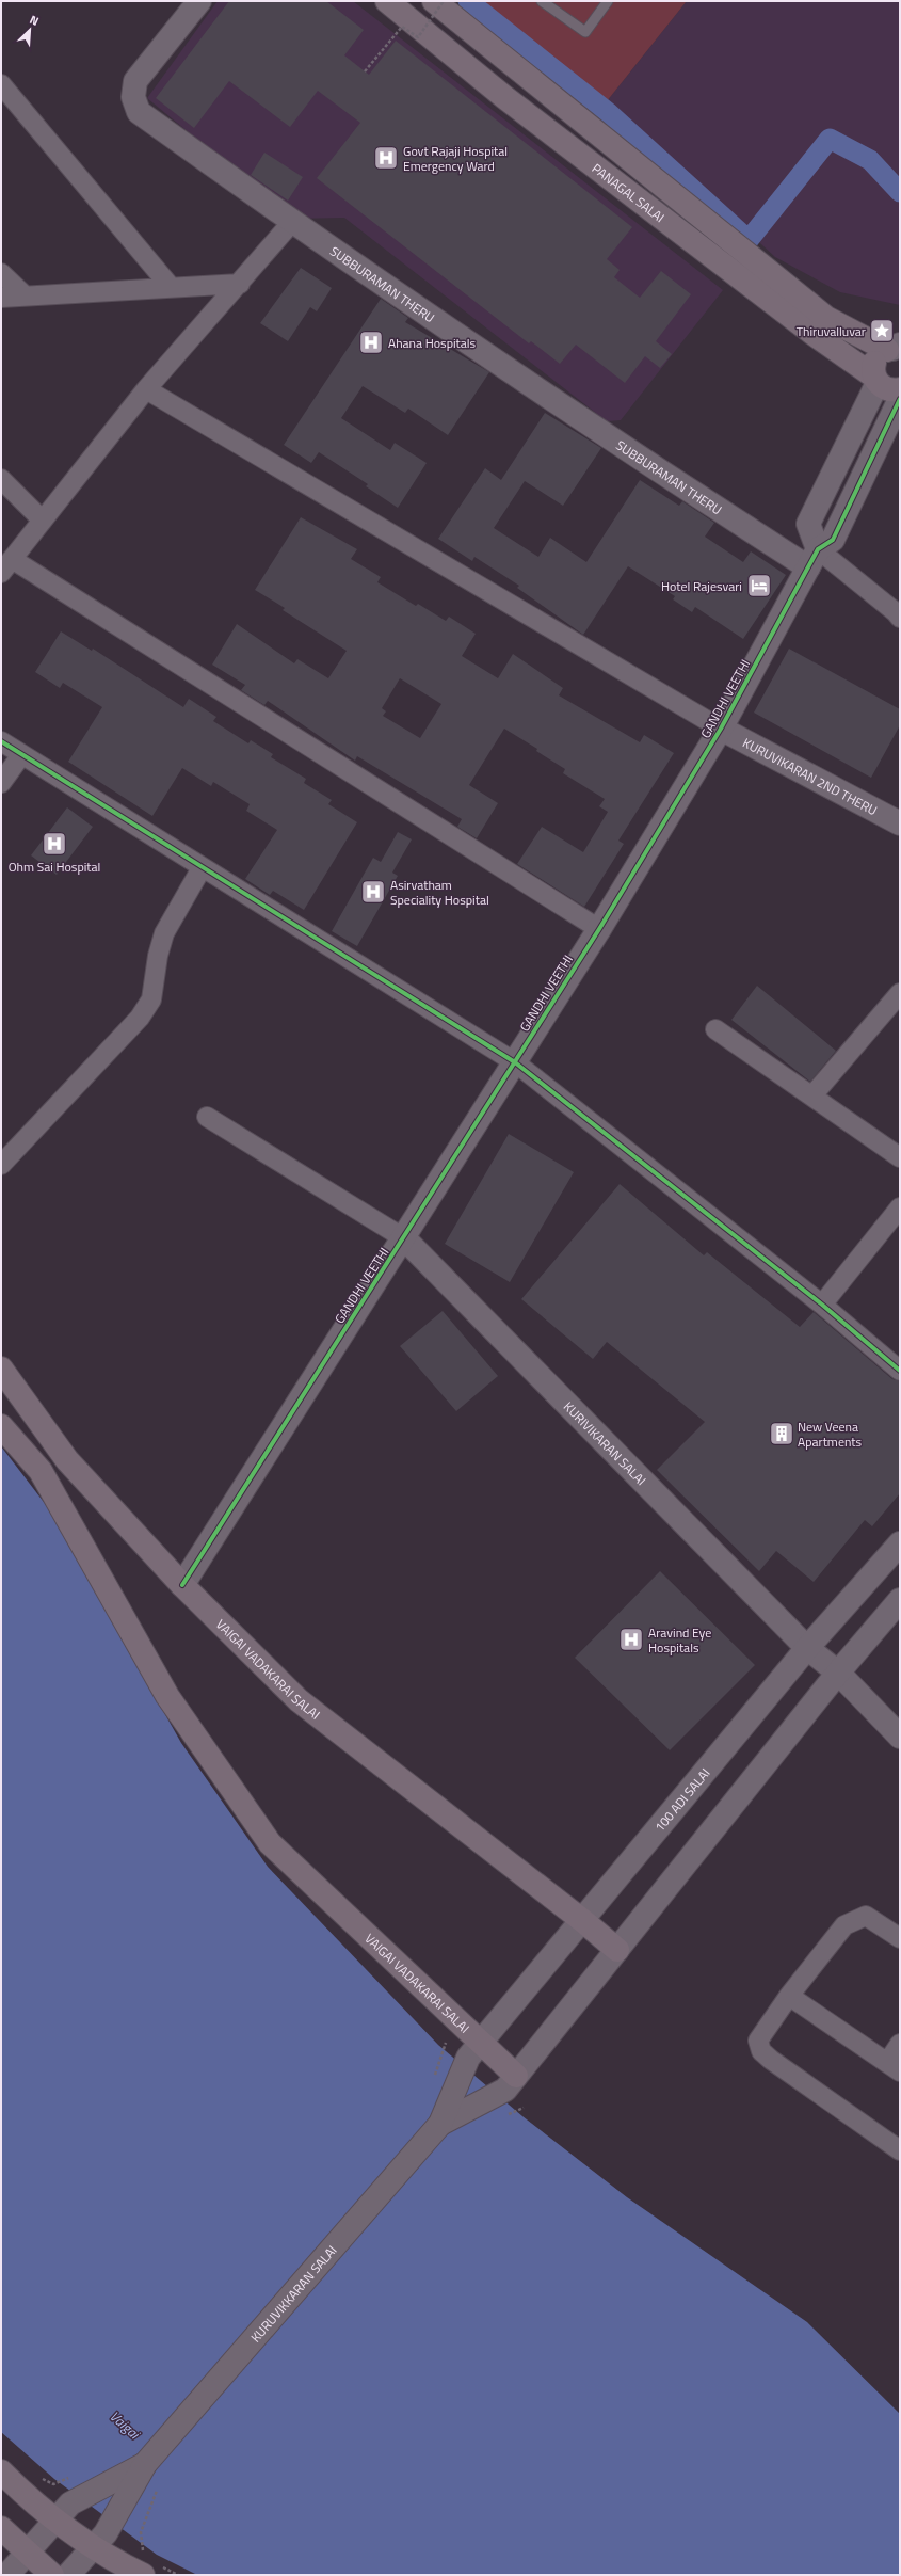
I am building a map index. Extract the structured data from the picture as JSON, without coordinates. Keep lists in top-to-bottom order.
{
  "streets": {
    "main road": ["PANAGAL SALAI", "VAIGAI VADAKARAI SALAI"],
    "street": [
      "SUBBURAMAN THERU",
      "GANDHI VEETHI",
      "KURUVIKARAN 2ND THERU",
      "KURIVIKARAN SALAI",
      "100 ADI SALAI",
      "KURUVIKKARAN SALAI"
    ]
  },
  "crossings": [
    ["SUBBURAMAN THERU", "GANDHI VEETHI"],
    ["GANDHI VEETHI", "KURUVIKARAN 2ND THERU"],
    ["GANDHI VEETHI", "KURIVIKARAN SALAI"],
    ["GANDHI VEETHI", "VAIGAI VADAKARAI SALAI"],
    ["KURIVIKARAN SALAI", "100 ADI SALAI"],
    ["VAIGAI VADAKARAI SALAI", "100 ADI SALAI"],
    ["VAIGAI VADAKARAI SALAI", "KURUVIKKARAN SALAI"],
    ["100 ADI SALAI", "KURUVIKKARAN SALAI"]
  ],
  "water": ["Vaigai"],
  "places": {
    "hospital": [
      "Govt Rajaji Hospital Emergency Ward",
      "Ahana Hospitals",
      "Ohm Sai Hospital",
      "Asirvatham Speciality Hospital",
      "Aravind Eye Hospitals"
    ],
    "place": ["Thiruvalluvar"],
    "hotel": ["Hotel Rajesvari"],
    "building": ["New Veena Apartments"]
  },
  "north": "top right"
}
